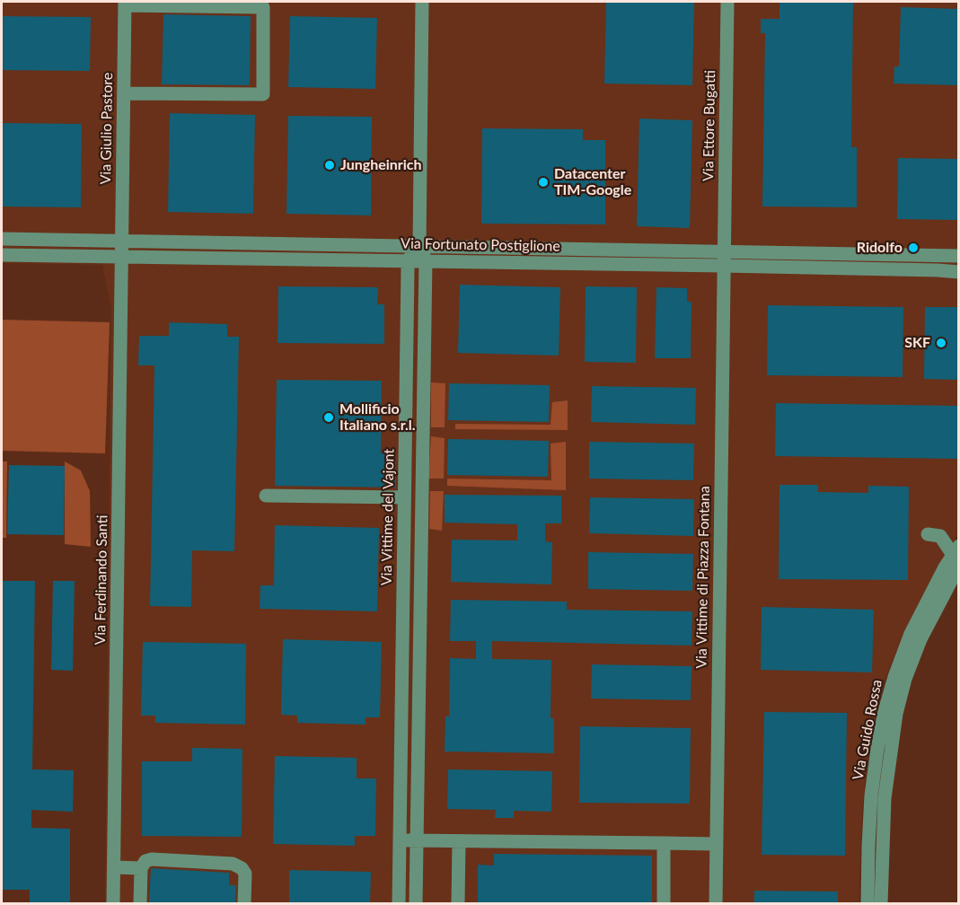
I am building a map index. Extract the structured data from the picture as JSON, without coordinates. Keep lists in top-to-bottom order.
{
  "streets": {
    "street": [
      "Via Ettore Bugatti",
      "Via Giulio Pastore",
      "Via Fortunato Postiglione",
      "Via Vittime del Vajont",
      "Via Vittime di Piazza Fontana",
      "Via Ferdinando Santi",
      "Via Guido Rossa"
    ]
  },
  "crossings": [
    ["Via Ettore Bugatti", "Via Fortunato Postiglione"],
    ["Via Ettore Bugatti", "Via Vittime di Piazza Fontana"],
    ["Via Giulio Pastore", "Via Fortunato Postiglione"],
    ["Via Giulio Pastore", "Via Ferdinando Santi"],
    ["Via Fortunato Postiglione", "Via Vittime del Vajont"],
    ["Via Fortunato Postiglione", "Via Vittime di Piazza Fontana"],
    ["Via Fortunato Postiglione", "Via Ferdinando Santi"]
  ],
  "places": [
    "Jungheinrich",
    "Datacenter TIM-Google",
    "Ridolfo",
    "SKF",
    "Mollificio Italiano s.r.l."
  ]
}
